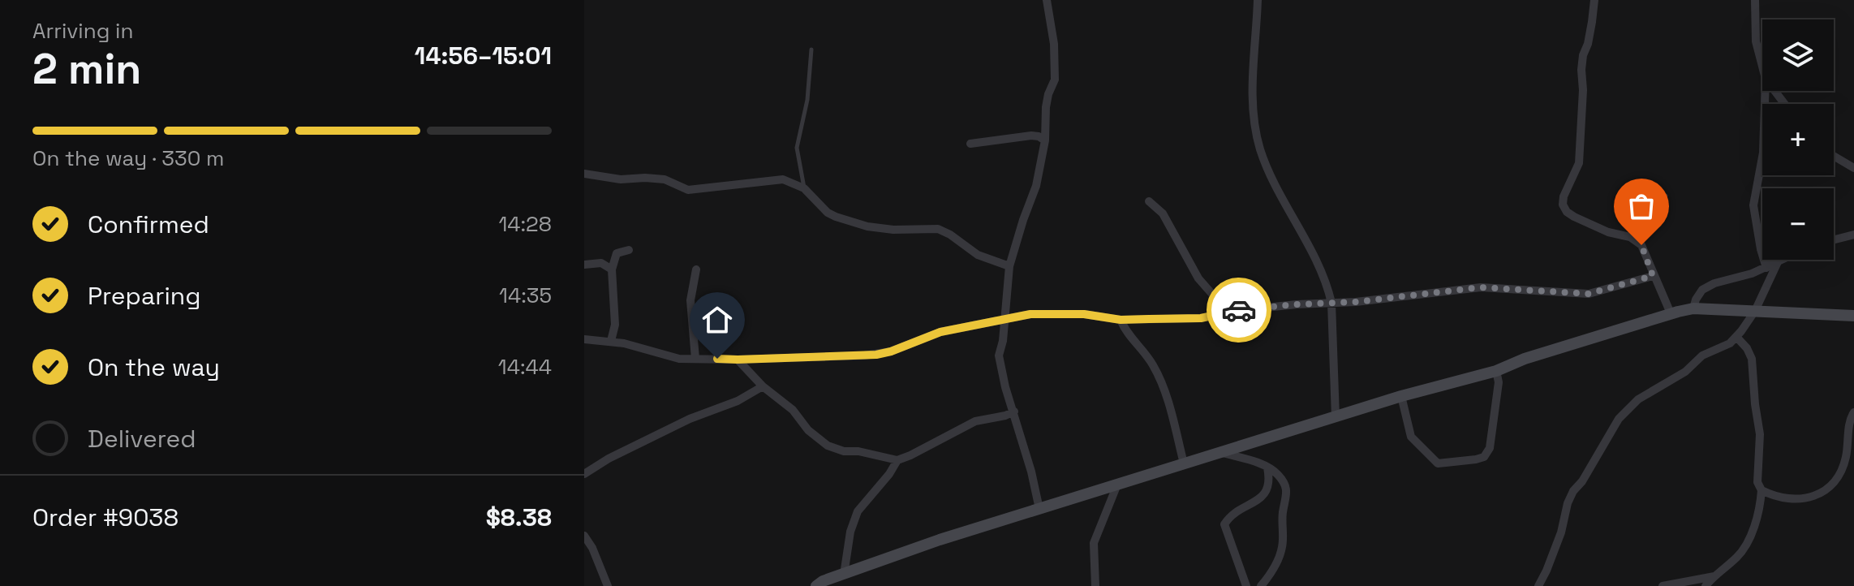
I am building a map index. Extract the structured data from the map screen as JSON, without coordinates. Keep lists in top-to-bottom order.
{
  "page": {
    "heading": ["2 min", "Arriving in", "14:56–15:01"],
    "panel": ["Order #9038", "$8.38"],
    "map_buttons": ["+", "−"],
    "bar": "On the way · 330 m",
    "list": [
      ["Confirmed", "14:28"],
      ["Preparing", "14:35"],
      ["On the way", "14:44"],
      "Delivered"
    ]
  }
}
